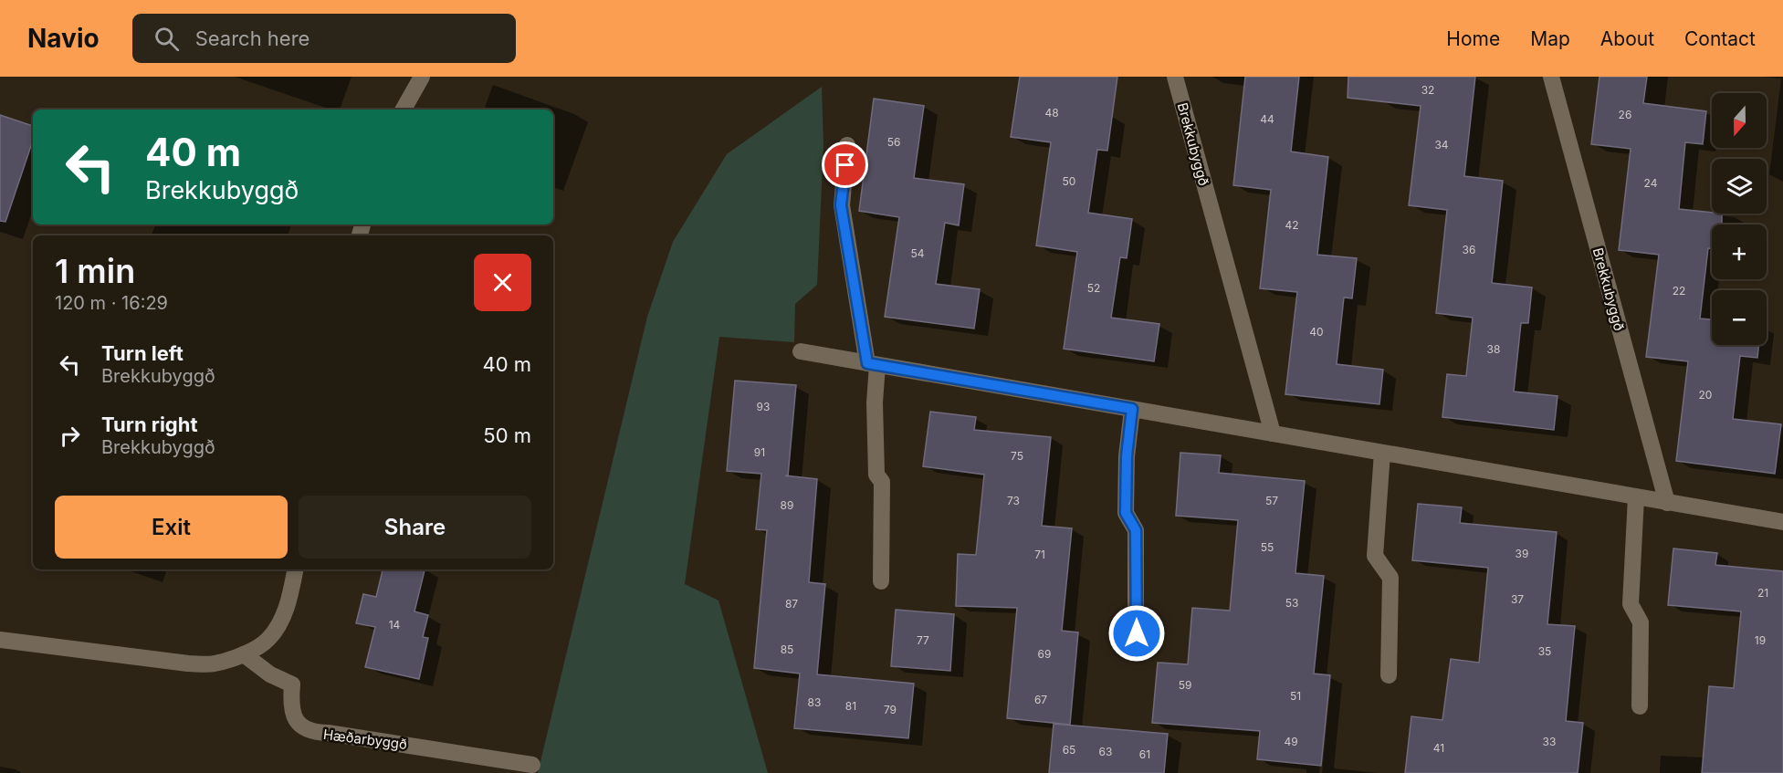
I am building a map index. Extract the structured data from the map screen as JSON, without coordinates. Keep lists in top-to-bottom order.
{
  "streets": {
    "street": ["Brekkubyggð", "Hæðarbyggð"]
  },
  "house_numbers": [
    "32",
    "48",
    "26",
    "44",
    "56",
    "34",
    "50",
    "24",
    "42",
    "36",
    "54",
    "52",
    "22",
    "40",
    "38",
    "20",
    "93",
    "91",
    "75",
    "73",
    "57",
    "89",
    "55",
    "39",
    "71",
    "21",
    "37",
    "53",
    "87",
    "14",
    "77",
    "19",
    "85",
    "35",
    "69",
    "59",
    "51",
    "67",
    "83",
    "81",
    "79",
    "49",
    "33",
    "41",
    "65",
    "63",
    "61"
  ],
  "north": "bottom",
  "page": {
    "header": "Navio",
    "search": "Search here",
    "nav": [
      "Home",
      "Map",
      "About",
      "Contact"
    ],
    "map_buttons": ["+", "−"],
    "turn": ["40 m", "Brekkubyggð"],
    "heading": ["1 min", "120 m · 16:29"],
    "list": [
      {
        "name": "Turn left",
        "note": "Brekkubyggð",
        "value": "40 m"
      },
      {
        "name": "Turn right",
        "note": "Brekkubyggð",
        "value": "50 m"
      }
    ],
    "buttons": ["Exit", "Share"]
  }
}
